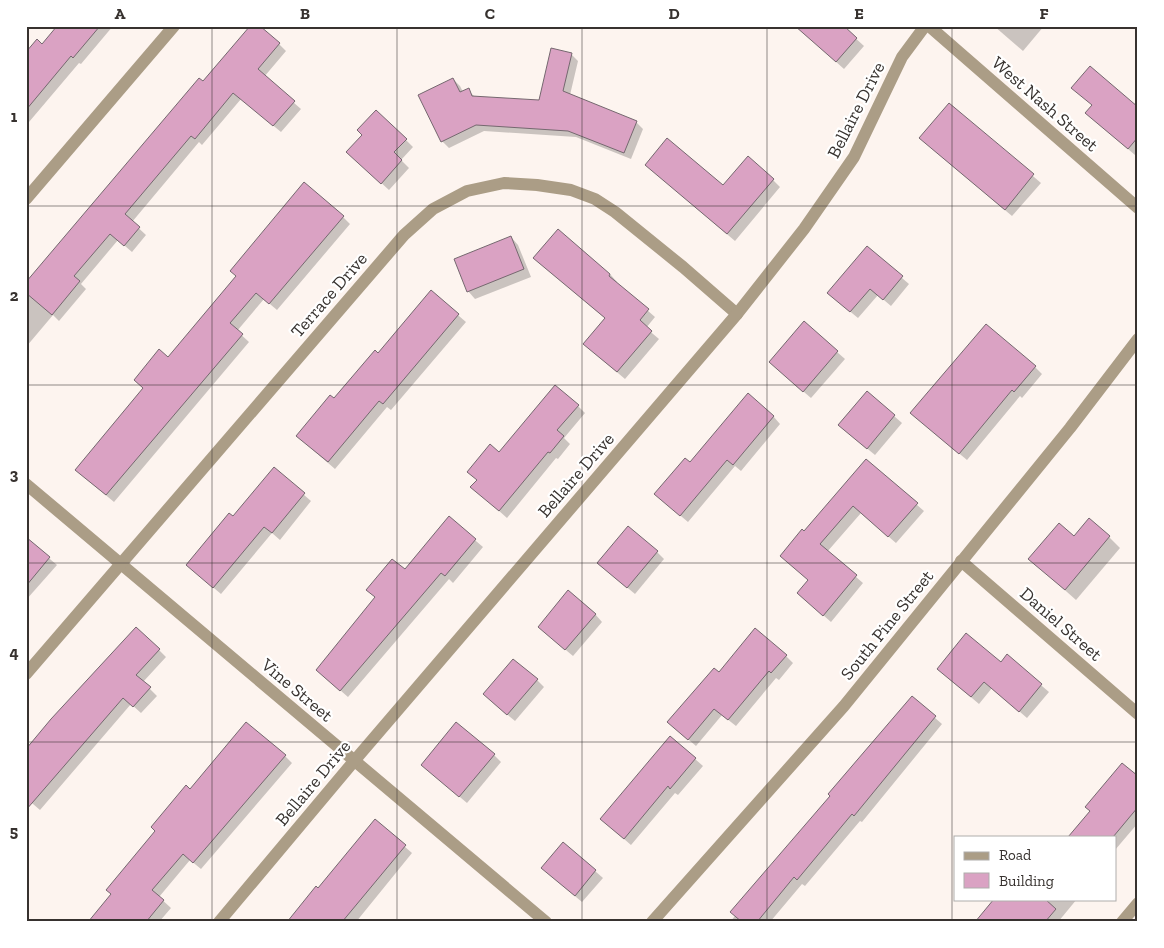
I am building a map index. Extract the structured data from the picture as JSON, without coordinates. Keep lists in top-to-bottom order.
{
  "streets": {
    "street": [
      "West Nash Street",
      "Bellaire Drive",
      "Terrace Drive",
      "Daniel Street",
      "South Pine Street",
      "Vine Street"
    ]
  },
  "crossings": [
    ["West Nash Street", "Bellaire Drive"],
    ["Bellaire Drive", "Terrace Drive"],
    ["Bellaire Drive", "Vine Street"],
    ["Terrace Drive", "Vine Street"],
    ["Daniel Street", "South Pine Street"]
  ],
  "legend": ["Road", "Building"],
  "grid": {
    "columns": [
      "A",
      "B",
      "C",
      "D",
      "E",
      "F"
    ],
    "rows": [
      "1",
      "2",
      "3",
      "4",
      "5"
    ]
  }
}
